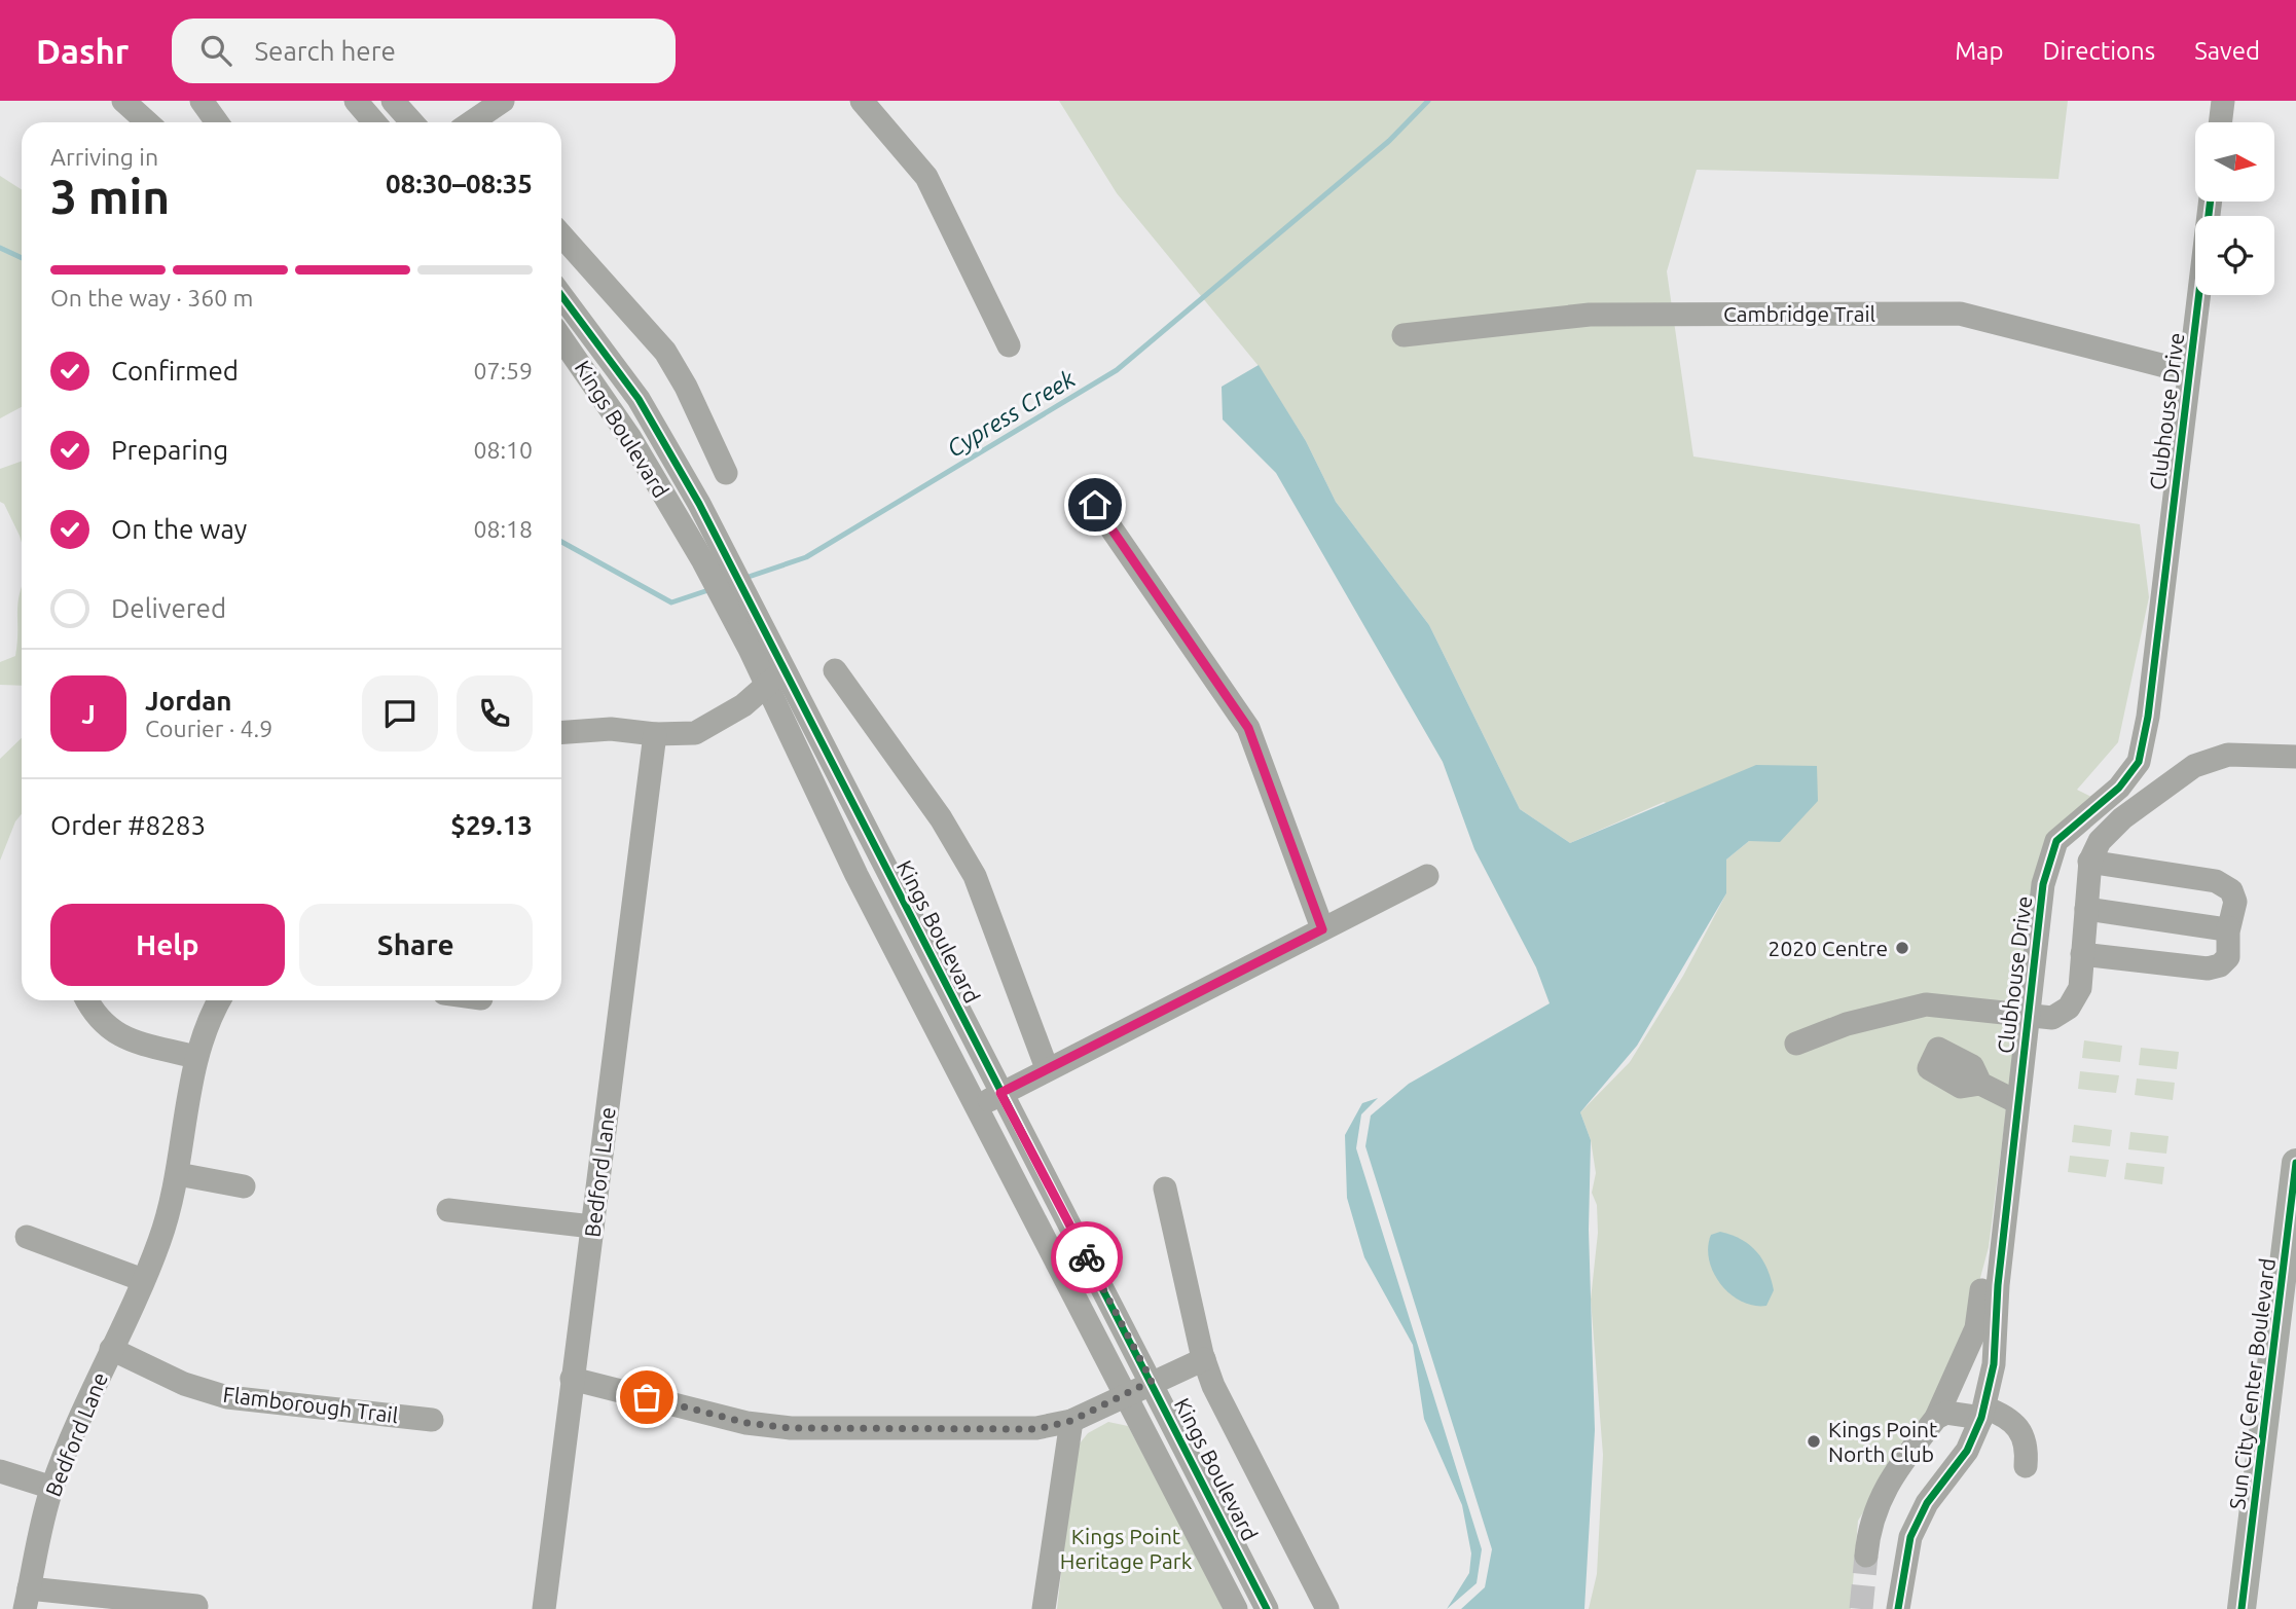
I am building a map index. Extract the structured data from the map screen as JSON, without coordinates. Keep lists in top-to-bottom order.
{
  "streets": {
    "main road": ["Sun City Center Boulevard"],
    "street": [
      "Cambridge Trail",
      "Clubhouse Drive",
      "Kings Boulevard",
      "Bedford Lane",
      "Flamborough Trail"
    ]
  },
  "crossings": [
    ["Cambridge Trail", "Clubhouse Drive"],
    ["Bedford Lane", "Flamborough Trail"]
  ],
  "water": ["Cypress Creek"],
  "parks": ["Kings Point Heritage Park"],
  "places": ["2020 Centre", "Kings Point North Club"],
  "north": "right",
  "page": {
    "header": "Dashr",
    "search": "Search here",
    "nav": ["Map", "Directions", "Saved"],
    "heading": ["3 min", "Arriving in", "08:30–08:35"],
    "panel": [
      "Jordan",
      "Courier · 4.9",
      "Order #8283",
      "$29.13"
    ],
    "bar": "On the way · 360 m",
    "list": [
      ["Confirmed", "07:59"],
      ["Preparing", "08:10"],
      ["On the way", "08:18"],
      "Delivered"
    ],
    "round": "J",
    "buttons": ["Help", "Share"]
  }
}
